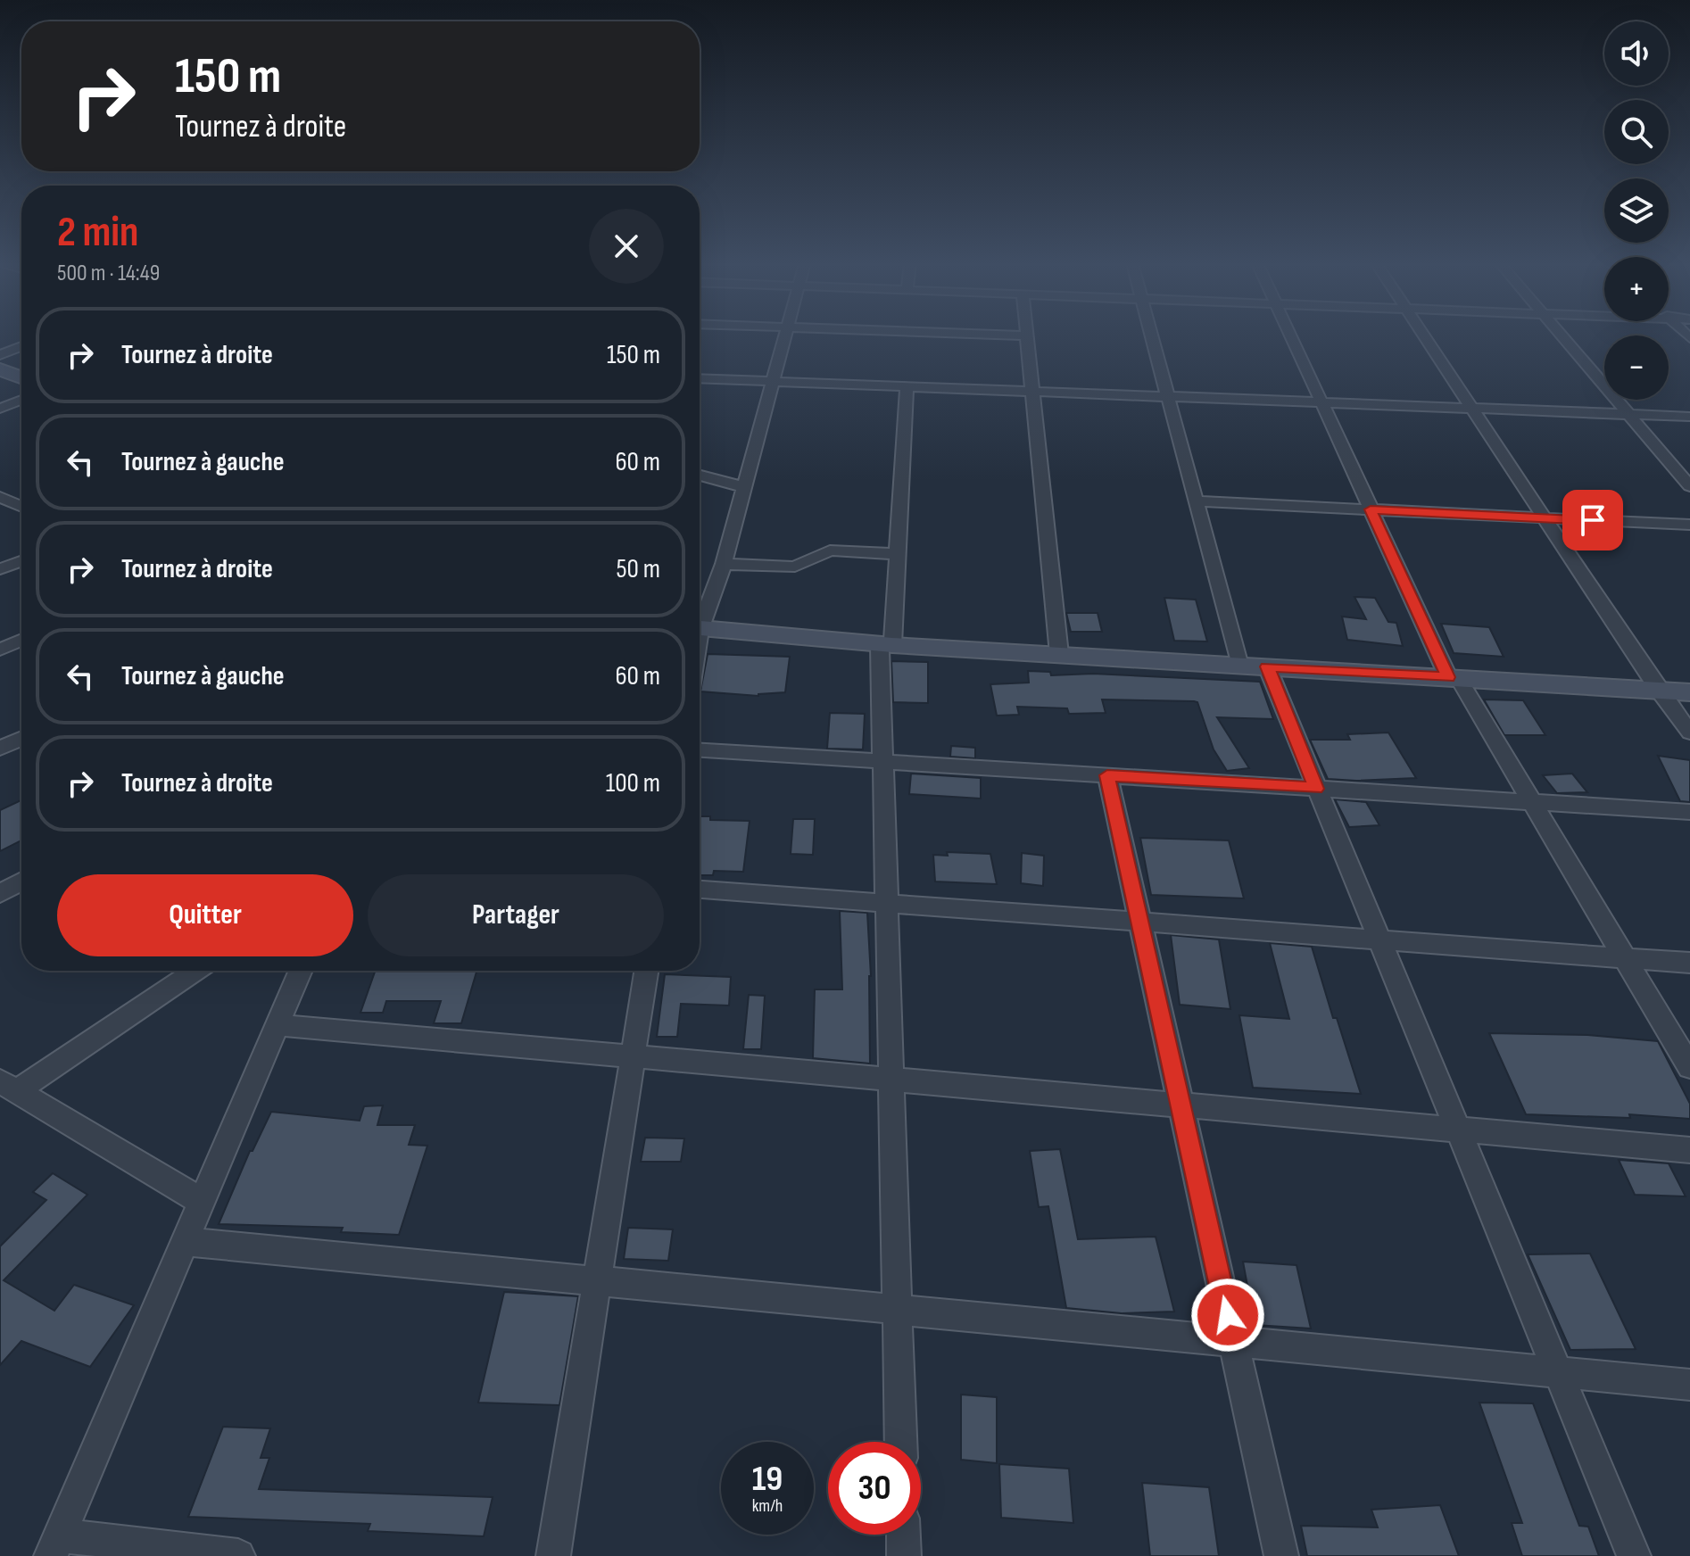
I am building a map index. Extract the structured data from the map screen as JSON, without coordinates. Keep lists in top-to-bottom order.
{
  "page": {
    "map_buttons": ["+", "−"],
    "turn": ["150 m", "Tournez à droite"],
    "heading": ["2 min", "500 m · 14:49"],
    "list": [
      {
        "name": "Tournez à droite",
        "value": "150 m"
      },
      {
        "name": "Tournez à gauche",
        "value": "60 m"
      },
      {
        "name": "Tournez à droite",
        "value": "50 m"
      },
      {
        "name": "Tournez à gauche",
        "value": "60 m"
      },
      {
        "name": "Tournez à droite",
        "value": "100 m"
      }
    ],
    "buttons": ["Quitter", "Partager"],
    "speed": "19 km/h",
    "limit": "30"
  }
}
